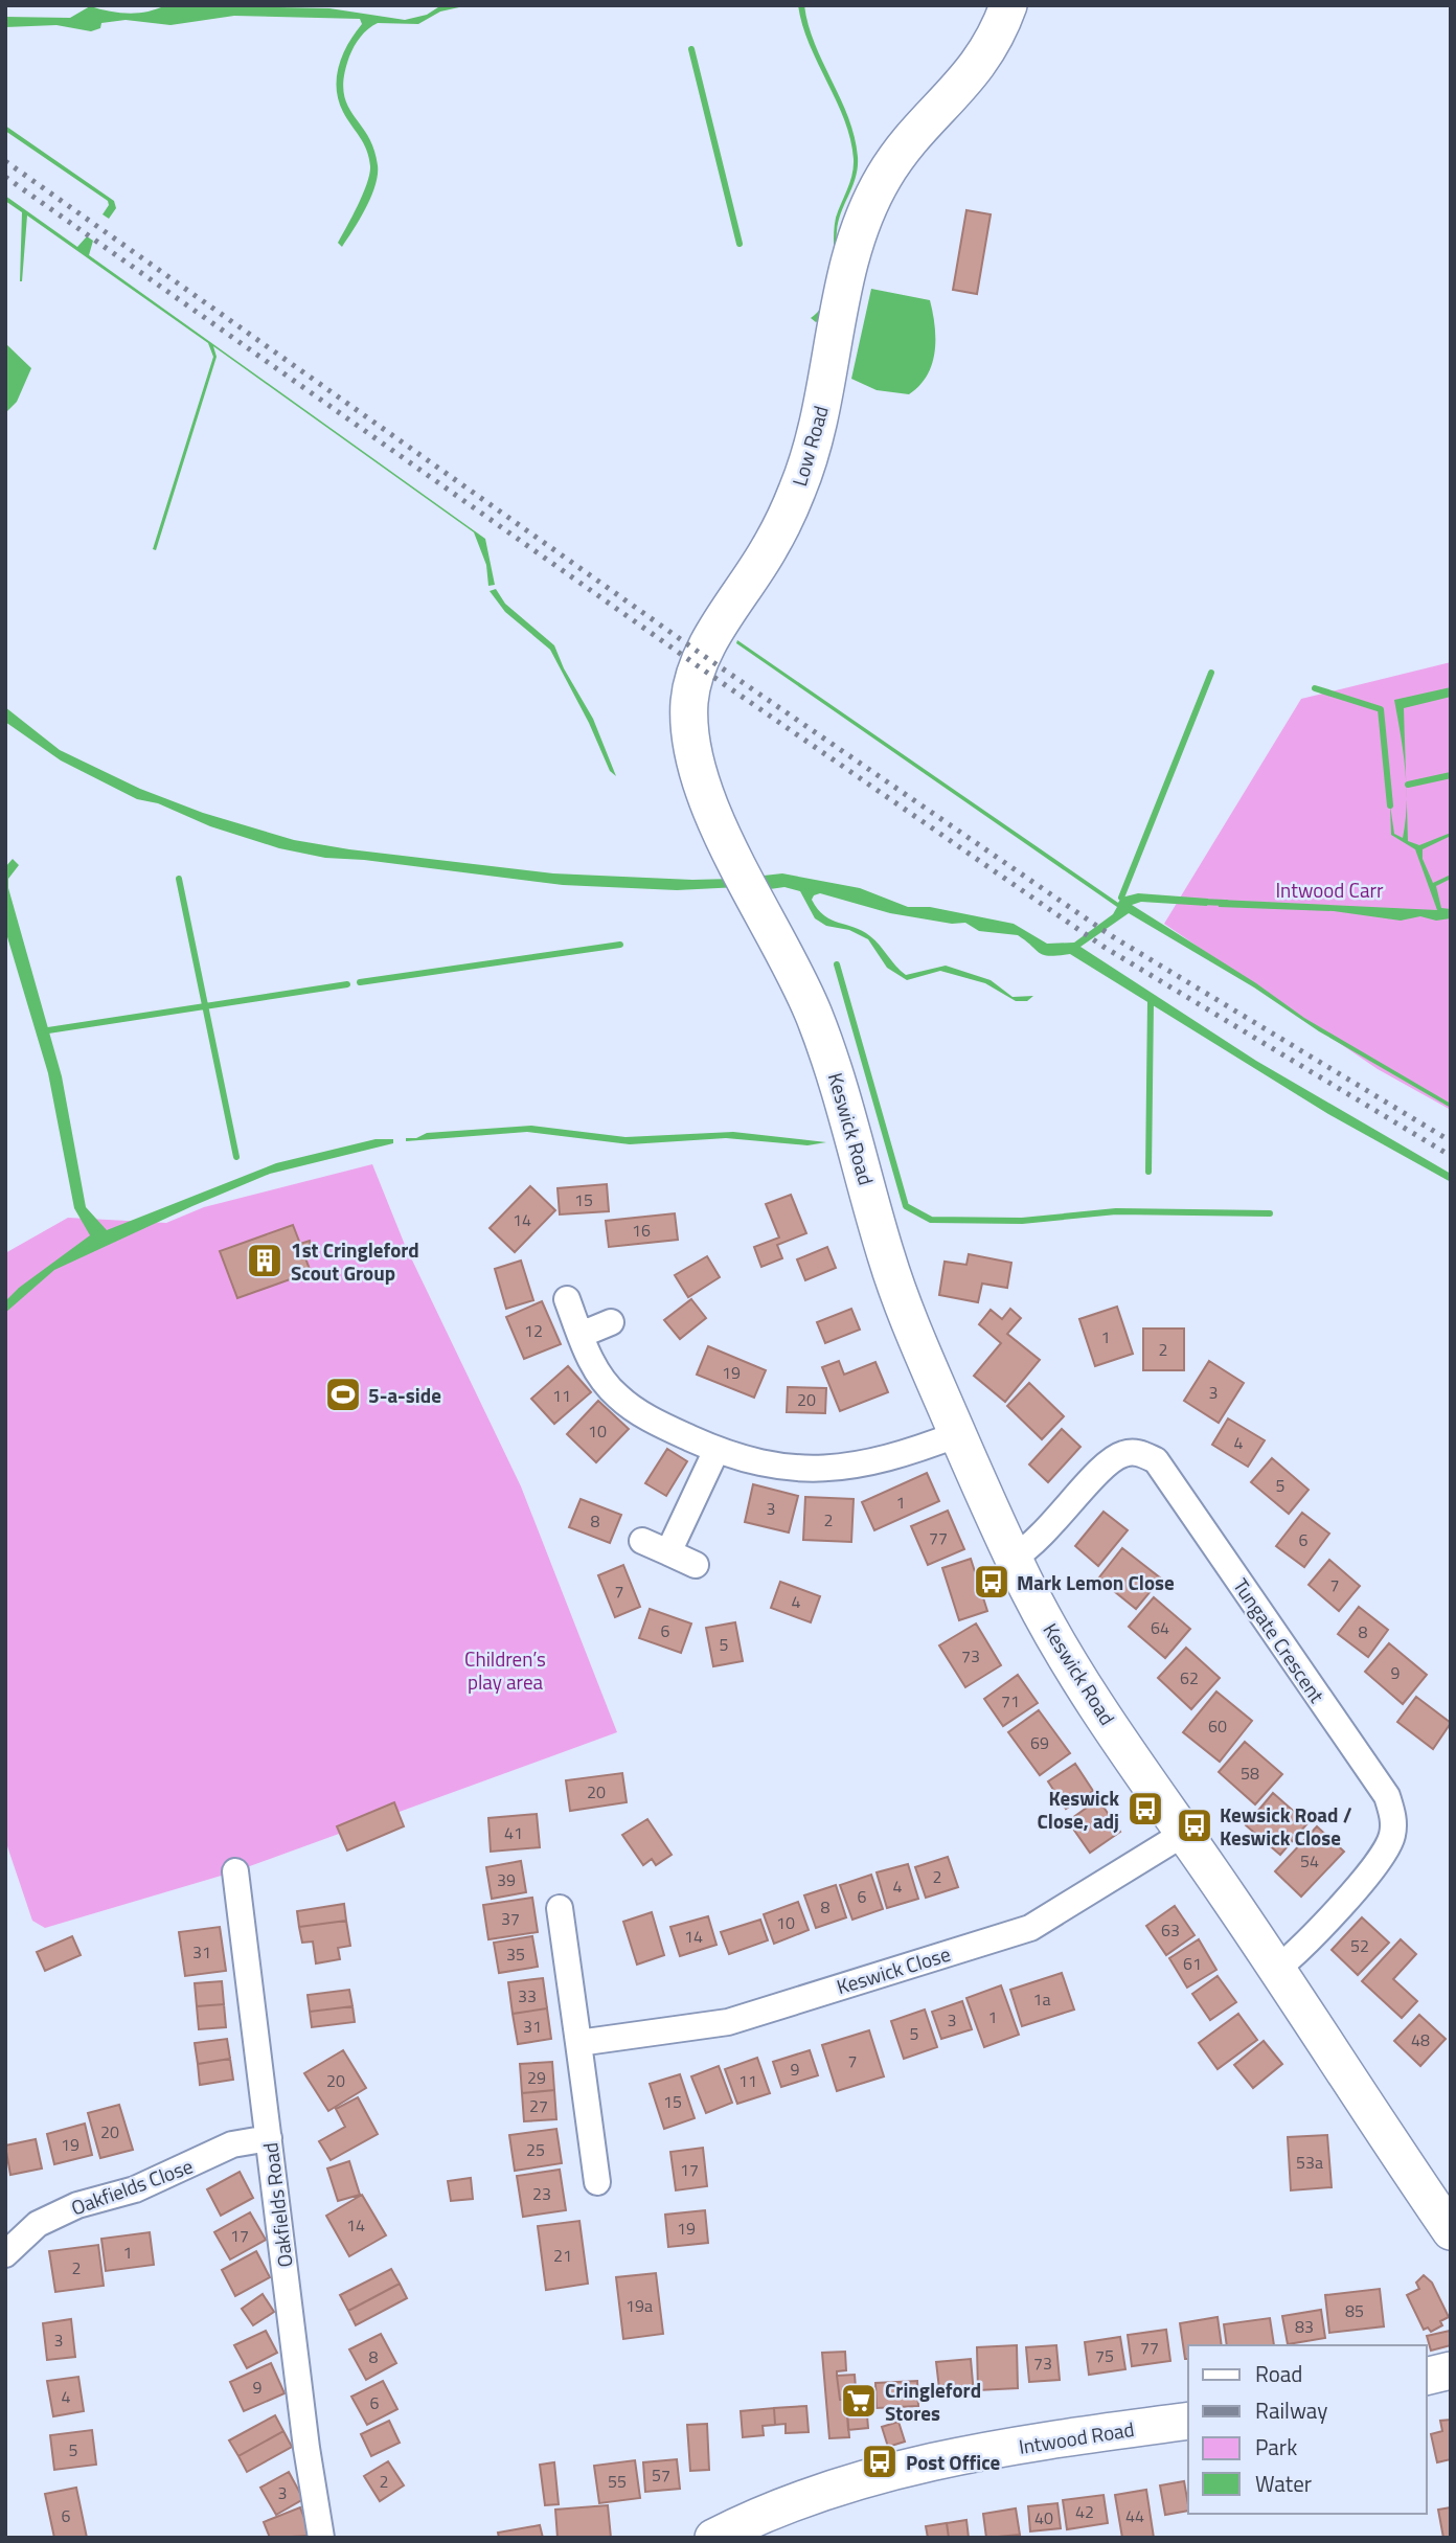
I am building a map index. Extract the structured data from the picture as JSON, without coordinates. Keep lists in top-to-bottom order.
{
  "streets": {
    "street": [
      "Low Road",
      "Keswick Road",
      "Tungate Crescent",
      "Keswick Close",
      "Oakfields Close",
      "Oakfields Road",
      "Intwood Road"
    ]
  },
  "crossings": [
    ["Low Road", "Keswick Road"],
    ["Keswick Road", "Tungate Crescent"],
    ["Keswick Road", "Keswick Close"],
    ["Oakfields Close", "Oakfields Road"]
  ],
  "parks": ["Intwood Carr", "Children’s play area"],
  "places": {
    "building": ["1st Cringleford Scout Group"],
    "sports": ["5-a-side"],
    "bus stop": [
      "Mark Lemon Close",
      "Keswick Close, adj",
      "Kewsick Road / Keswick Close",
      "Post Office"
    ],
    "supermarket": ["Cringleford Stores"]
  },
  "house_numbers": [
    "15",
    "14",
    "16",
    "12",
    "1",
    "2",
    "19",
    "3",
    "11",
    "20",
    "10",
    "4",
    "5",
    "1",
    "3",
    "2",
    "8",
    "77",
    "6",
    "7",
    "7",
    "4",
    "64",
    "6",
    "8",
    "5",
    "73",
    "9",
    "62",
    "71",
    "60",
    "69",
    "58",
    "20",
    "41",
    "54",
    "2",
    "39",
    "4",
    "6",
    "8",
    "37",
    "10",
    "63",
    "14",
    "52",
    "31",
    "35",
    "61",
    "33",
    "1a",
    "1",
    "3",
    "31",
    "5",
    "48",
    "7",
    "9",
    "29",
    "20",
    "11",
    "15",
    "27",
    "20",
    "19",
    "25",
    "53a",
    "17",
    "23",
    "14",
    "19",
    "17",
    "1",
    "21",
    "2",
    "19a",
    "85",
    "83",
    "3",
    "77",
    "75",
    "8",
    "73",
    "9",
    "4",
    "6",
    "5",
    "57",
    "2",
    "55",
    "3",
    "42",
    "6",
    "44",
    "40"
  ],
  "legend": [
    "Road",
    "Railway",
    "Park",
    "Water"
  ]
}
